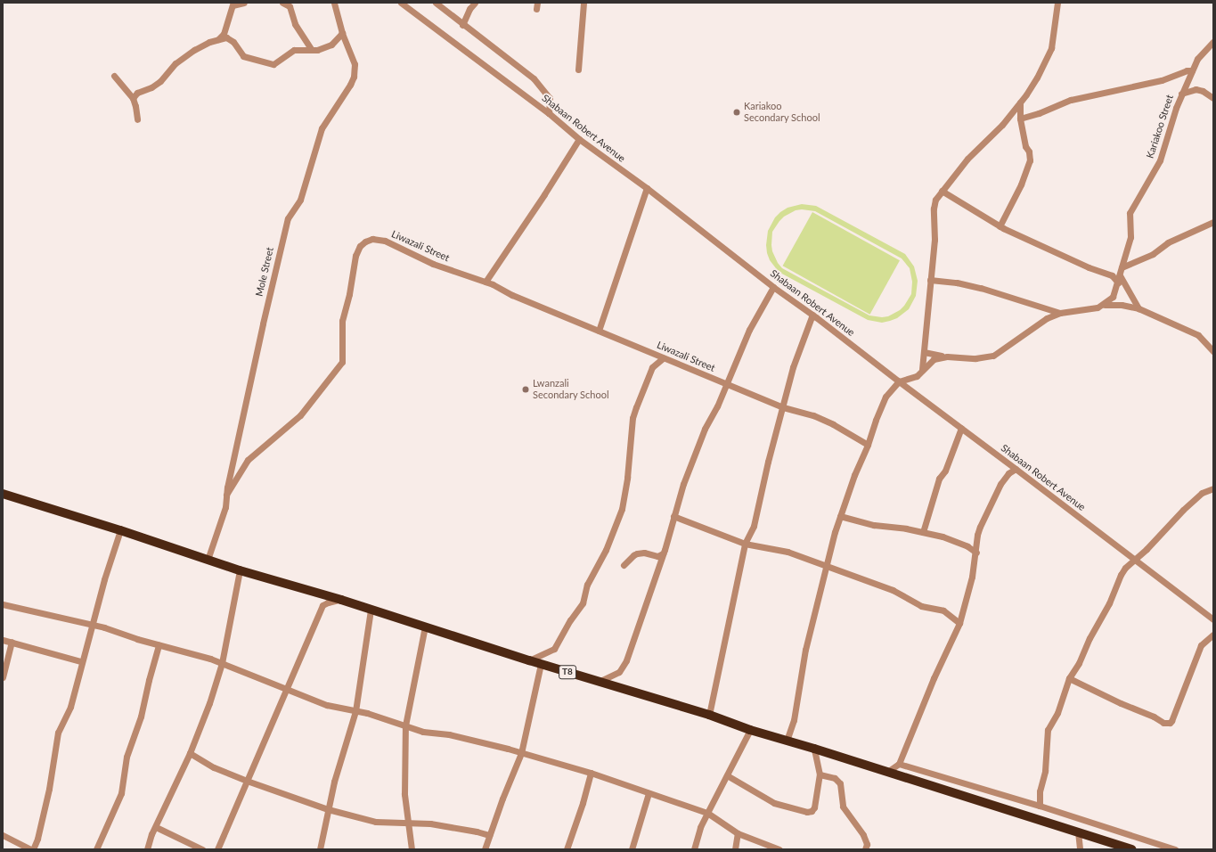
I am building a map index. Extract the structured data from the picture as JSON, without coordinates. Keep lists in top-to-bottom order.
{
  "streets": {
    "highway": ["T8"],
    "street": [
      "Kariakoo Street",
      "Shabaan Robert Avenue",
      "Liwazali Street",
      "Mole Street"
    ]
  },
  "crossings": [
    ["Liwazali Street", "Mole Street"],
    ["Mole Street", "T8"]
  ],
  "places": ["Kariakoo Secondary School", "Lwanzali Secondary School"]
}
